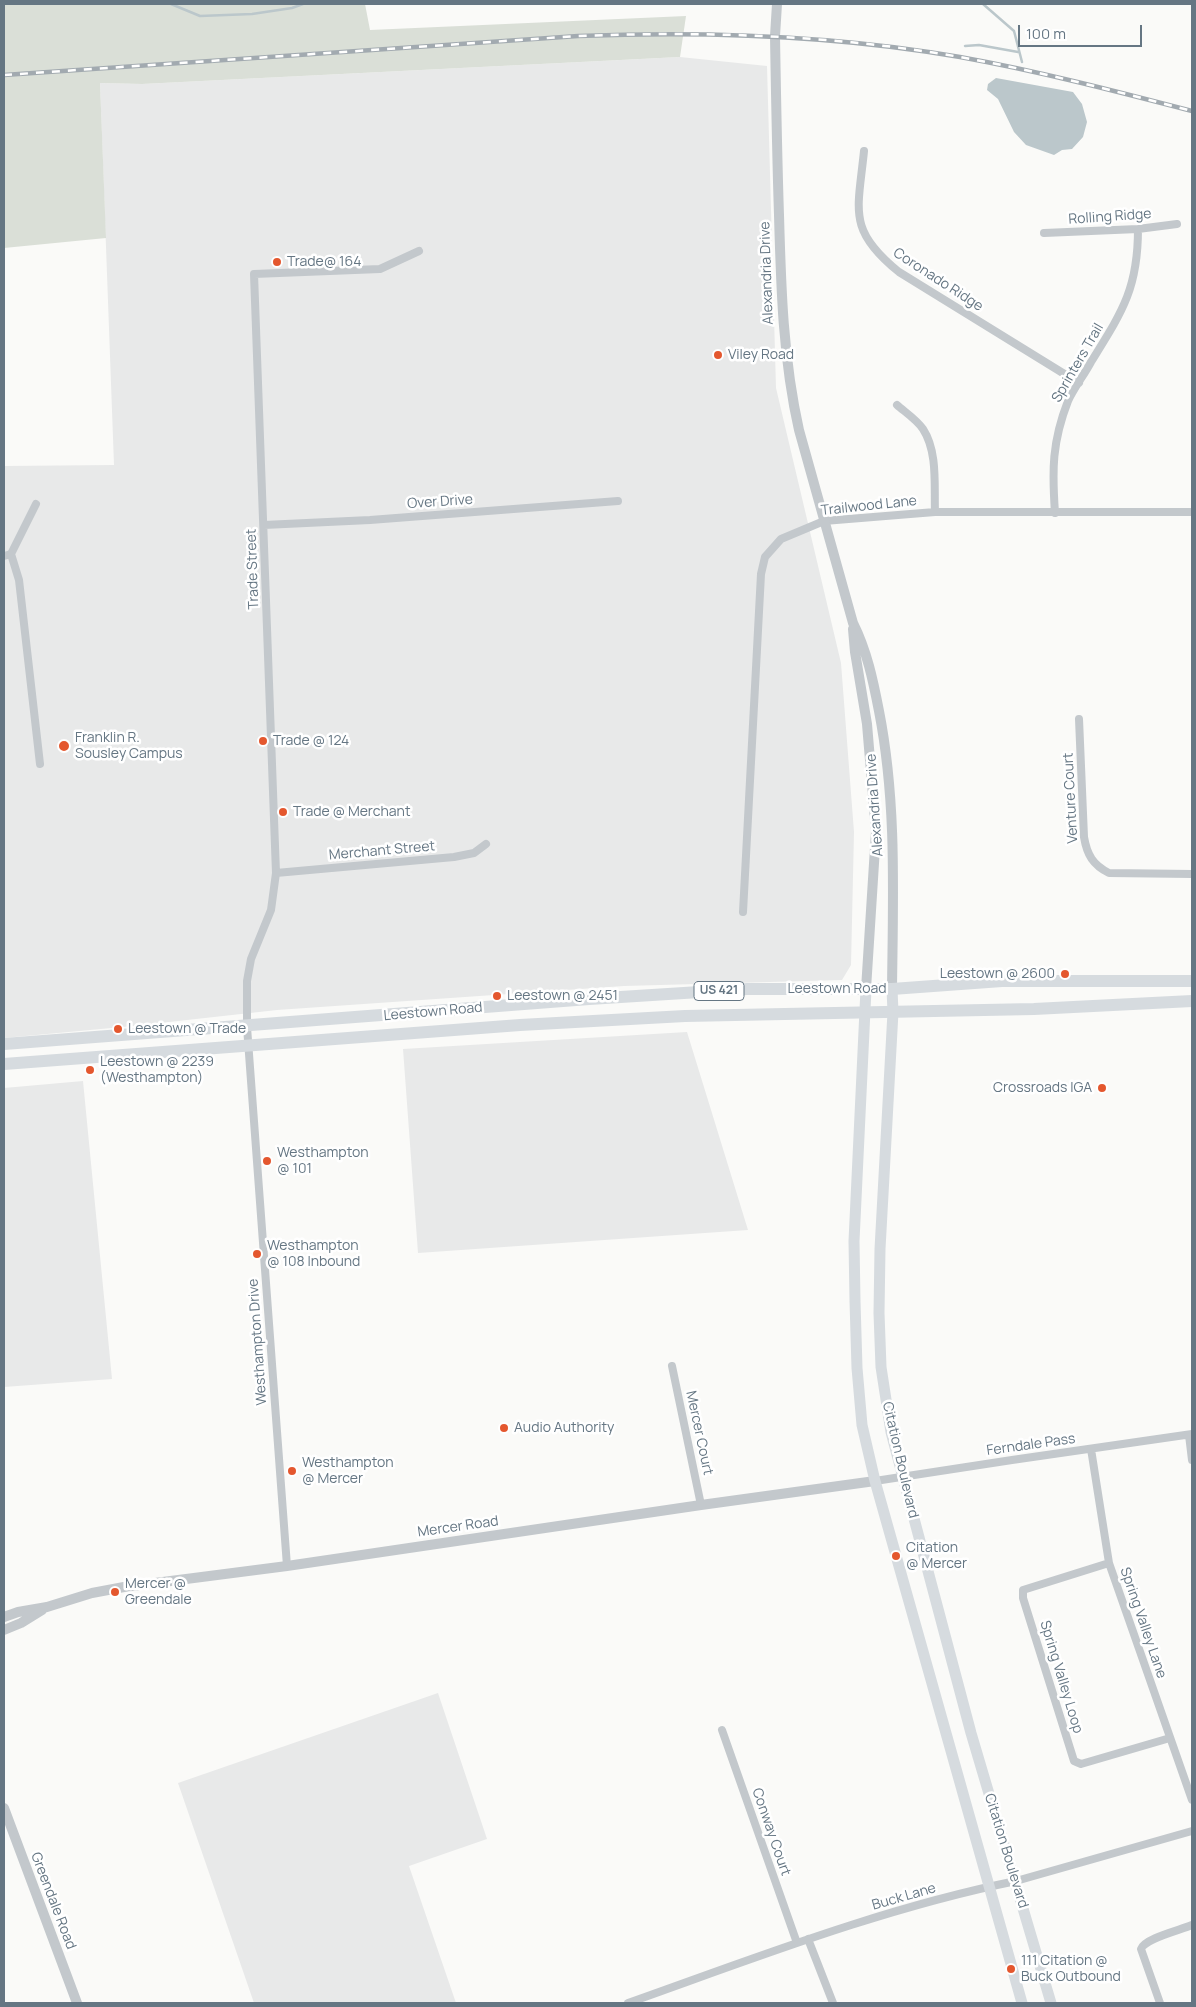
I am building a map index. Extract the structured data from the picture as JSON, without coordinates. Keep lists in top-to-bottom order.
{
  "streets": {
    "main road": ["Leestown Road", "US 421", "Citation Boulevard"],
    "street": [
      "Rolling Ridge",
      "Alexandria Drive",
      "Coronado Ridge",
      "Sprinters Trail",
      "Over Drive",
      "Trailwood Lane",
      "Trade Street",
      "Venture Court",
      "Merchant Street",
      "Westhampton Drive",
      "Mercer Court",
      "Ferndale Pass",
      "Mercer Road",
      "Spring Valley Lane",
      "Spring Valley Loop",
      "Conway Court",
      "Buck Lane",
      "Greendale Road"
    ]
  },
  "crossings": [
    ["Rolling Ridge", "Sprinters Trail"],
    ["Alexandria Drive", "Trailwood Lane"],
    ["Alexandria Drive", "Leestown Road"],
    ["Alexandria Drive", "Citation Boulevard"],
    ["Coronado Ridge", "Sprinters Trail"],
    ["Sprinters Trail", "Trailwood Lane"],
    ["Over Drive", "Trade Street"],
    ["Trade Street", "Merchant Street"],
    ["Trade Street", "Leestown Road"],
    ["Trade Street", "Westhampton Drive"],
    ["Leestown Road", "Westhampton Drive"],
    ["Leestown Road", "Citation Boulevard"],
    ["Westhampton Drive", "Mercer Road"],
    ["Mercer Court", "Mercer Road"],
    ["Ferndale Pass", "Citation Boulevard"],
    ["Ferndale Pass", "Mercer Road"],
    ["Ferndale Pass", "Spring Valley Lane"],
    ["Citation Boulevard", "Mercer Road"],
    ["Citation Boulevard", "Buck Lane"],
    ["Spring Valley Lane", "Spring Valley Loop"],
    ["Conway Court", "Buck Lane"]
  ],
  "places": [
    "Trade@ 164",
    "Viley Road",
    "Trade @ 124",
    "Franklin R. Sousley Campus",
    "Trade @ Merchant",
    "Leestown @ 2600",
    "Leestown @ 2451",
    "Leestown @ Trade",
    "Leestown @ 2239 (Westhampton)",
    "Crossroads IGA",
    "Westhampton @ 101",
    "Westhampton @ 108 Inbound",
    "Audio Authority",
    "Westhampton @ Mercer",
    "Citation @ Mercer",
    "Mercer @ Greendale",
    "111 Citation @ Buck Outbound"
  ],
  "scale_bar": "100 m"
}
